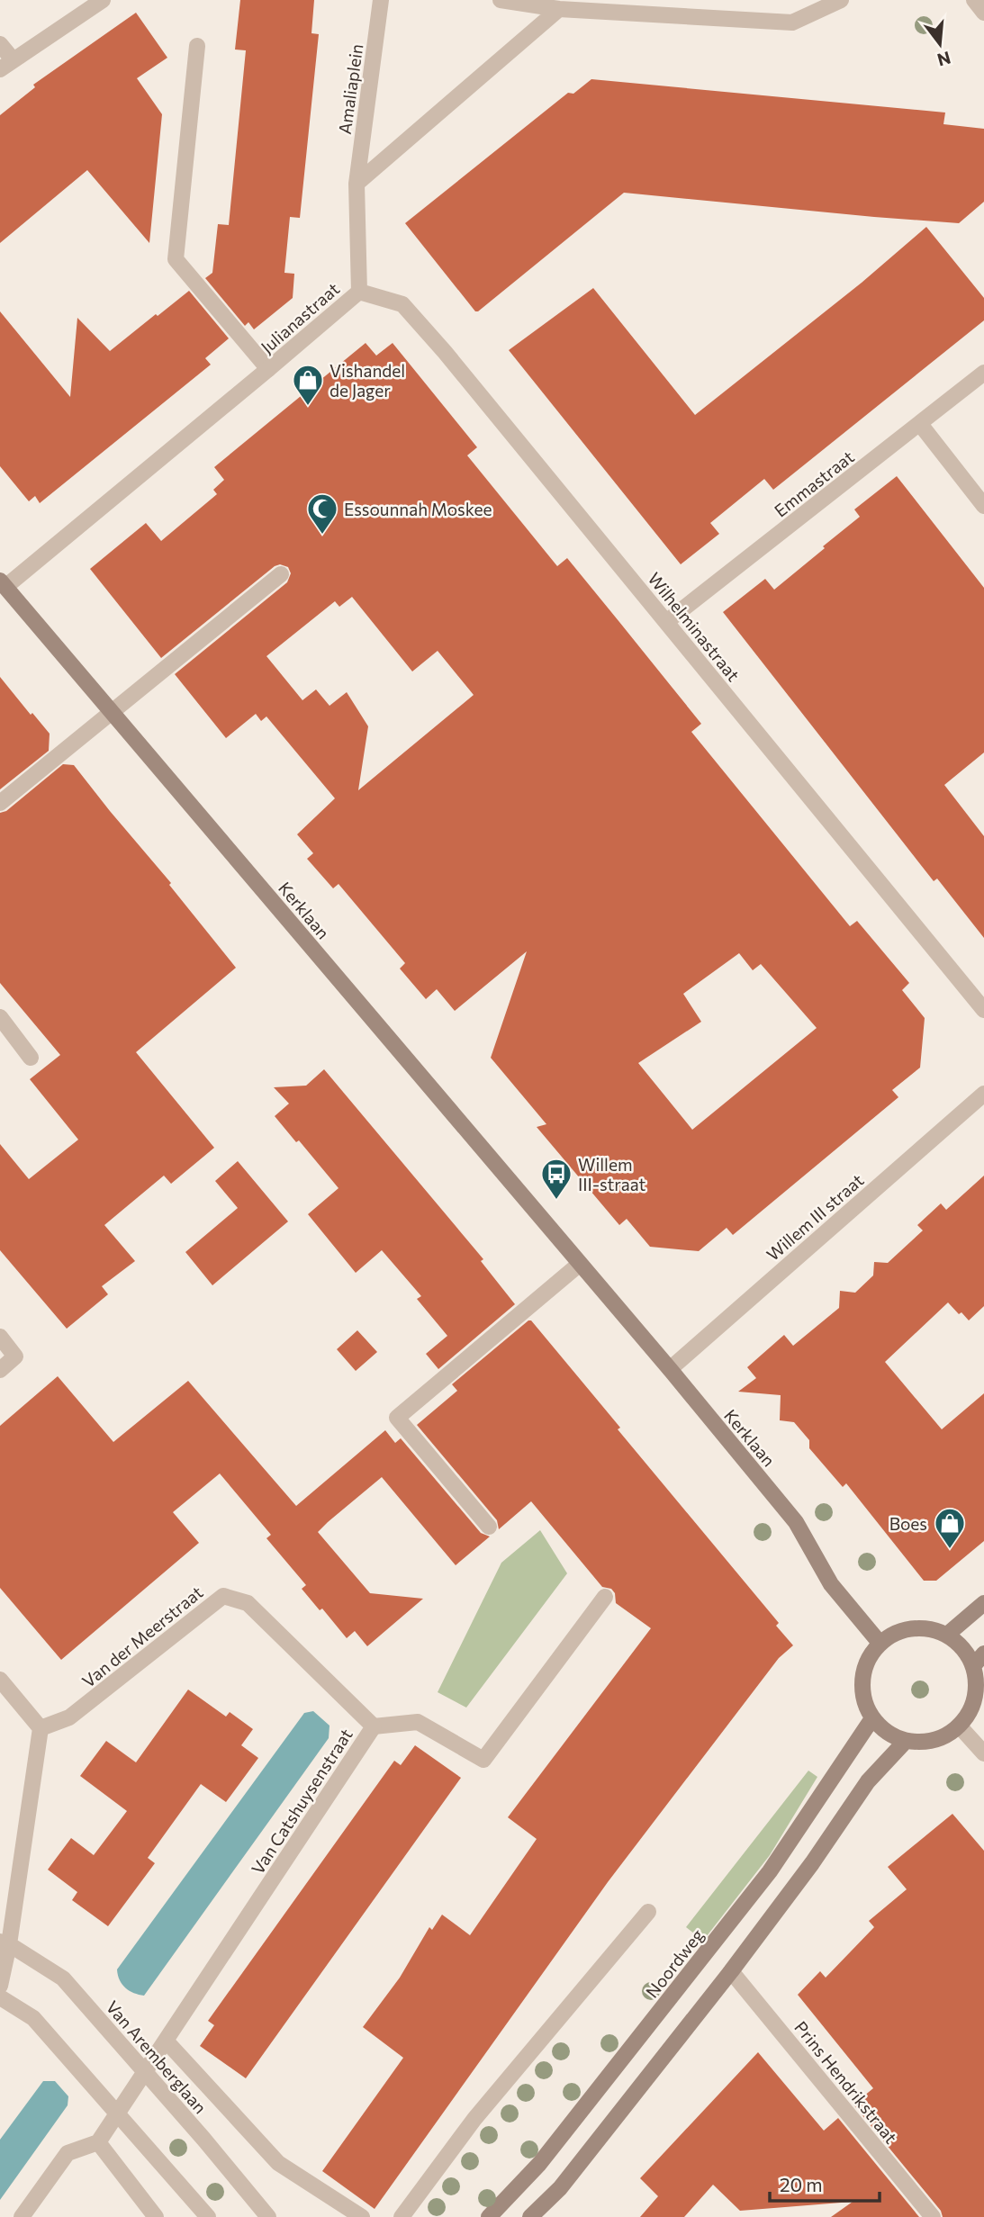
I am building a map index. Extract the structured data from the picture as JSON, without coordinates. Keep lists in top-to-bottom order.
{
  "streets": {
    "street": [
      "Amaliaplein",
      "Julianastraat",
      "Emmastraat",
      "Wilhelminastraat",
      "Kerklaan",
      "Willem III straat",
      "Van der Meerstraat",
      "Van Catshuysenstraat",
      "Noordweg",
      "Van Aremberglaan",
      "Prins Hendrikstraat"
    ]
  },
  "crossings": [
    ["Amaliaplein", "Julianastraat"],
    ["Julianastraat", "Wilhelminastraat"],
    ["Julianastraat", "Kerklaan"],
    ["Emmastraat", "Wilhelminastraat"],
    ["Kerklaan", "Willem III straat"],
    ["Kerklaan", "Noordweg"],
    ["Van der Meerstraat", "Van Catshuysenstraat"],
    ["Van Catshuysenstraat", "Van Aremberglaan"]
  ],
  "places": {
    "shop": ["Vishandel de Jager", "Boes"],
    "mosque": ["Essounnah Moskee"],
    "bus stop": ["Willem III-straat"]
  },
  "scale_bar": "20 m",
  "north": "bottom"
}
